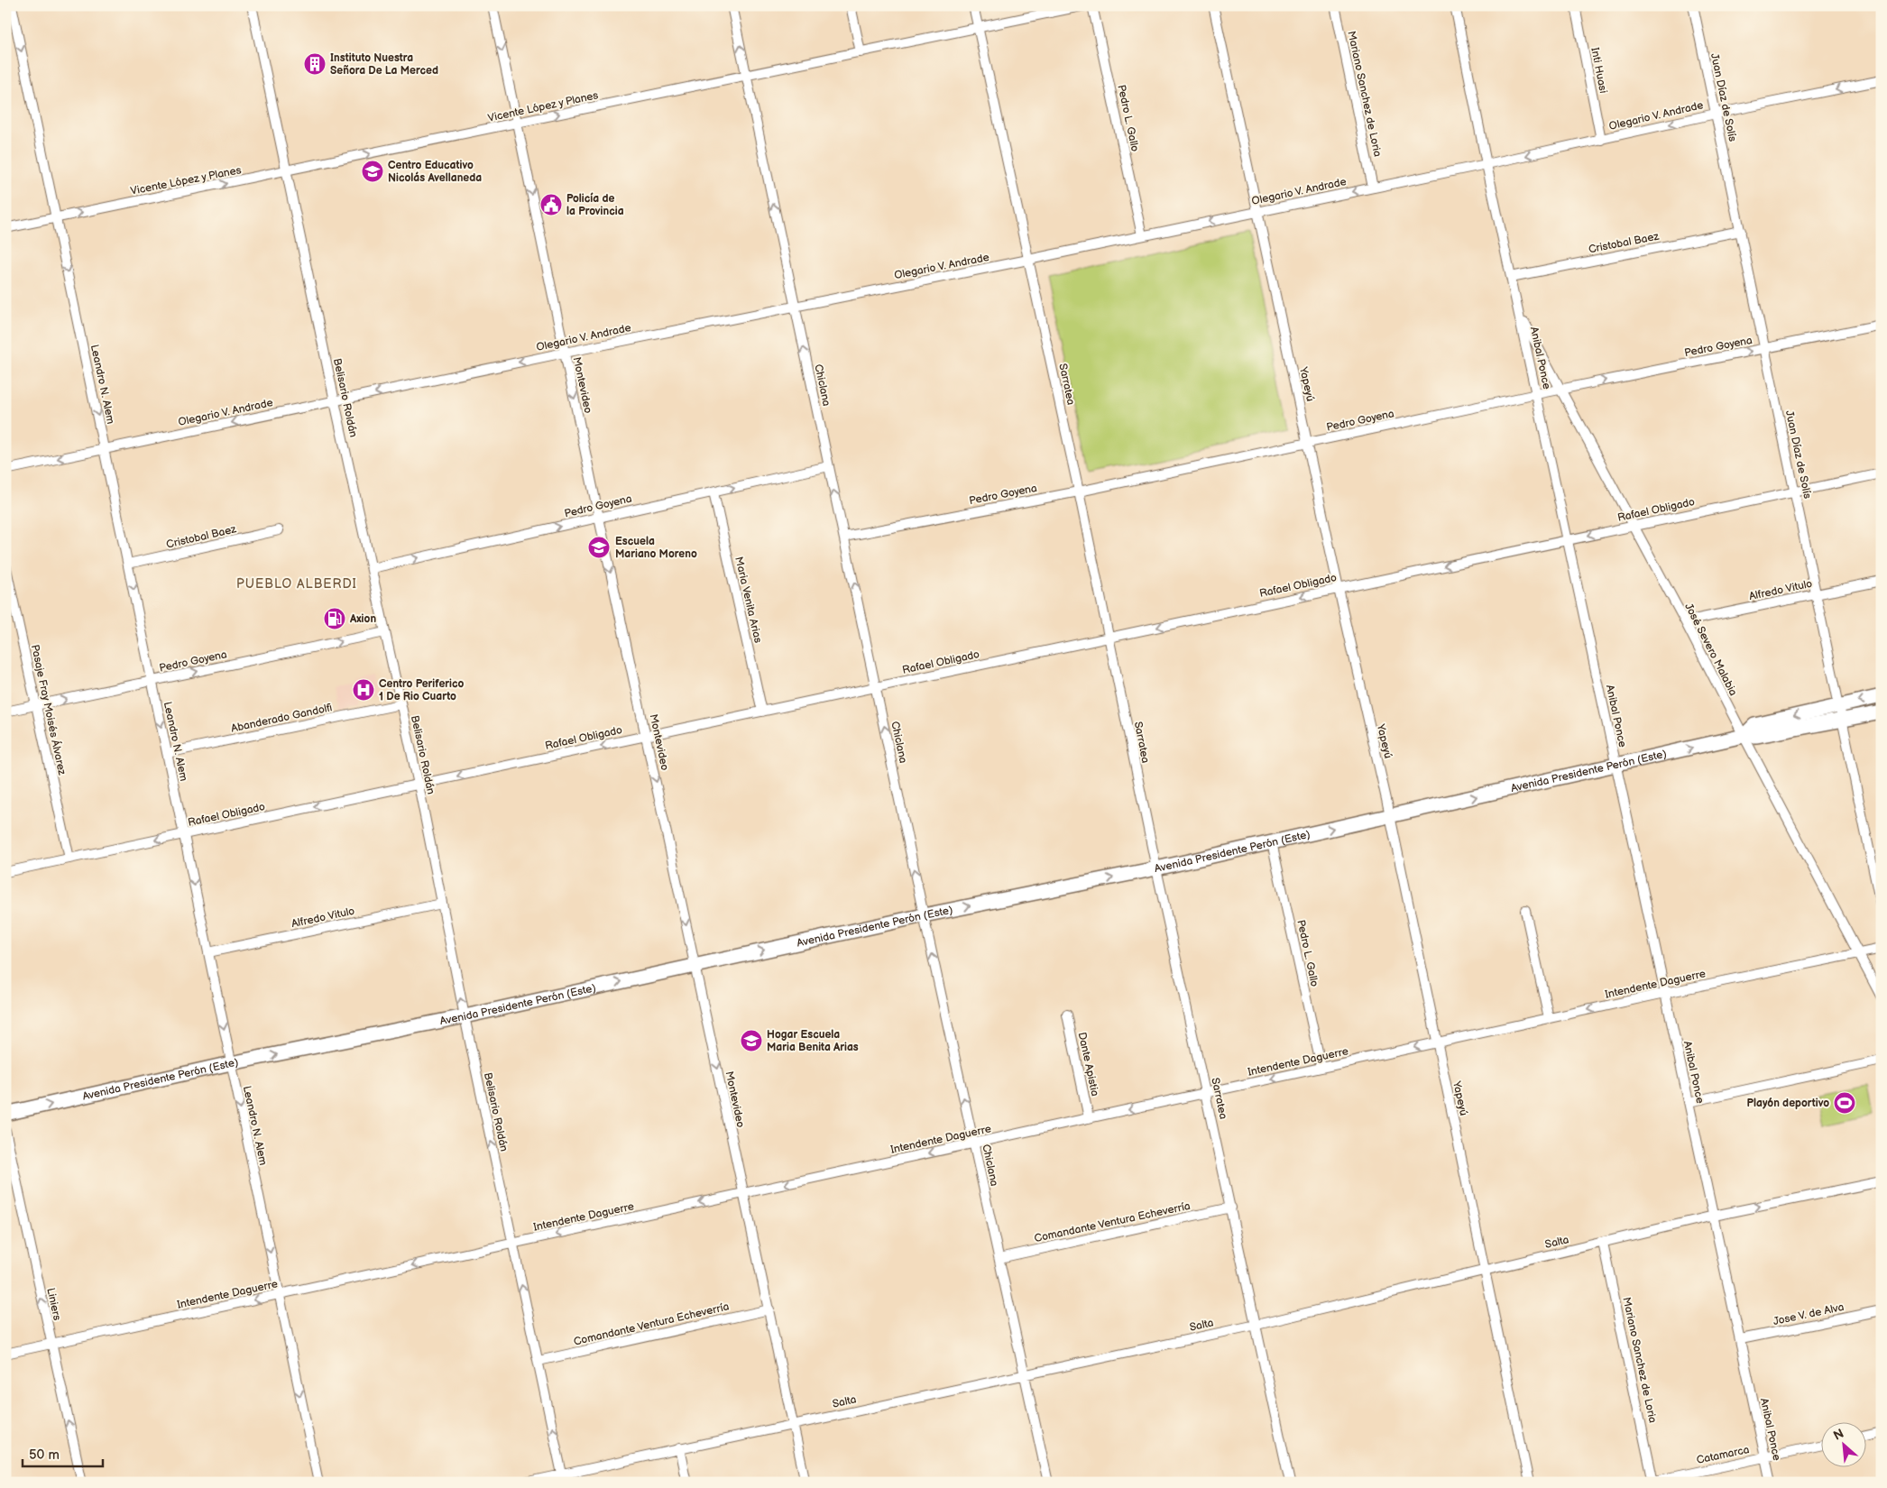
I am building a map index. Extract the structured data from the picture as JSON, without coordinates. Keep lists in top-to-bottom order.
{
  "streets": {
    "main road": ["Avenida Presidente Perón (Este)"],
    "street": [
      "Inti Huasi",
      "Mariano Sanchez de Loria",
      "Juan Díaz de Solís",
      "Vicente López y Planes",
      "Olegario V. Andrade",
      "Pedro L. Gallo",
      "Cristobal Baez",
      "Pedro Goyena",
      "Anibal Ponce",
      "Leandro N. Alem",
      "Sarratea",
      "Yapeyú",
      "Montevideo",
      "Chiclana",
      "Belisario Roldán",
      "Rafael Obligado",
      "Alfredo Vitulo",
      "Maria Venita Arias",
      "José Severo Malabia",
      "Pasaje Fray Moisés Álvarez",
      "Abanderado Gandolfi",
      "Intendente Daguerre",
      "Dante Apistia",
      "Comandante Ventura Echeverría",
      "Salta",
      "Liniers",
      "Jose V. de Alva",
      "Catamarca"
    ]
  },
  "crossings": [
    ["Inti Huasi", "Olegario V. Andrade"],
    ["Mariano Sanchez de Loria", "Olegario V. Andrade"],
    ["Mariano Sanchez de Loria", "Salta"],
    ["Mariano Sanchez de Loria", "Catamarca"],
    ["Juan Díaz de Solís", "Olegario V. Andrade"],
    ["Juan Díaz de Solís", "Cristobal Baez"],
    ["Juan Díaz de Solís", "Pedro Goyena"],
    ["Juan Díaz de Solís", "Rafael Obligado"],
    ["Juan Díaz de Solís", "Alfredo Vitulo"],
    ["Juan Díaz de Solís", "Avenida Presidente Perón (Este)"],
    ["Vicente López y Planes", "Leandro N. Alem"],
    ["Vicente López y Planes", "Sarratea"],
    ["Vicente López y Planes", "Montevideo"],
    ["Vicente López y Planes", "Chiclana"],
    ["Vicente López y Planes", "Belisario Roldán"],
    ["Olegario V. Andrade", "Pedro L. Gallo"],
    ["Olegario V. Andrade", "Anibal Ponce"],
    ["Olegario V. Andrade", "Leandro N. Alem"],
    ["Olegario V. Andrade", "Sarratea"],
    ["Olegario V. Andrade", "Yapeyú"],
    ["Olegario V. Andrade", "Montevideo"],
    ["Olegario V. Andrade", "Chiclana"],
    ["Olegario V. Andrade", "Belisario Roldán"],
    ["Pedro L. Gallo", "Avenida Presidente Perón (Este)"],
    ["Pedro L. Gallo", "Intendente Daguerre"],
    ["Cristobal Baez", "Anibal Ponce"],
    ["Cristobal Baez", "Leandro N. Alem"],
    ["Pedro Goyena", "Anibal Ponce"],
    ["Pedro Goyena", "Leandro N. Alem"],
    ["Pedro Goyena", "Sarratea"],
    ["Pedro Goyena", "Yapeyú"],
    ["Pedro Goyena", "Montevideo"],
    ["Pedro Goyena", "Chiclana"],
    ["Pedro Goyena", "Belisario Roldán"],
    ["Pedro Goyena", "Maria Venita Arias"],
    ["Pedro Goyena", "José Severo Malabia"],
    ["Pedro Goyena", "Pasaje Fray Moisés Álvarez"],
    ["Anibal Ponce", "Rafael Obligado"],
    ["Anibal Ponce", "José Severo Malabia"],
    ["Anibal Ponce", "Avenida Presidente Perón (Este)"],
    ["Anibal Ponce", "Intendente Daguerre"],
    ["Anibal Ponce", "Salta"],
    ["Anibal Ponce", "Jose V. de Alva"],
    ["Anibal Ponce", "Catamarca"],
    ["Leandro N. Alem", "Rafael Obligado"],
    ["Leandro N. Alem", "Alfredo Vitulo"],
    ["Leandro N. Alem", "Abanderado Gandolfi"],
    ["Leandro N. Alem", "Avenida Presidente Perón (Este)"],
    ["Leandro N. Alem", "Intendente Daguerre"],
    ["Sarratea", "Rafael Obligado"],
    ["Sarratea", "Avenida Presidente Perón (Este)"],
    ["Sarratea", "Intendente Daguerre"],
    ["Sarratea", "Comandante Ventura Echeverría"],
    ["Sarratea", "Salta"],
    ["Yapeyú", "Rafael Obligado"],
    ["Yapeyú", "Avenida Presidente Perón (Este)"],
    ["Yapeyú", "Intendente Daguerre"],
    ["Yapeyú", "Salta"],
    ["Montevideo", "Rafael Obligado"],
    ["Montevideo", "Avenida Presidente Perón (Este)"],
    ["Montevideo", "Intendente Daguerre"],
    ["Montevideo", "Comandante Ventura Echeverría"],
    ["Montevideo", "Salta"],
    ["Chiclana", "Rafael Obligado"],
    ["Chiclana", "Avenida Presidente Perón (Este)"],
    ["Chiclana", "Intendente Daguerre"],
    ["Chiclana", "Comandante Ventura Echeverría"],
    ["Chiclana", "Salta"],
    ["Belisario Roldán", "Rafael Obligado"],
    ["Belisario Roldán", "Alfredo Vitulo"],
    ["Belisario Roldán", "Abanderado Gandolfi"],
    ["Belisario Roldán", "Avenida Presidente Perón (Este)"],
    ["Belisario Roldán", "Intendente Daguerre"],
    ["Belisario Roldán", "Comandante Ventura Echeverría"],
    ["Belisario Roldán", "Salta"],
    ["Rafael Obligado", "Maria Venita Arias"],
    ["Rafael Obligado", "José Severo Malabia"],
    ["Rafael Obligado", "Pasaje Fray Moisés Álvarez"],
    ["Alfredo Vitulo", "José Severo Malabia"],
    ["José Severo Malabia", "Avenida Presidente Perón (Este)"],
    ["José Severo Malabia", "Intendente Daguerre"],
    ["Intendente Daguerre", "Dante Apistia"],
    ["Intendente Daguerre", "Liniers"]
  ],
  "one_way": [
    "Vicente López y Planes",
    "Olegario V. Andrade",
    "Pedro Goyena",
    "Leandro N. Alem",
    "Montevideo",
    "Chiclana",
    "Belisario Roldán",
    "Rafael Obligado",
    "Avenida Presidente Perón (Este)",
    "Intendente Daguerre",
    "Liniers"
  ],
  "districts": ["PUEBLO ALBERDI"],
  "places": {
    "building": ["Instituto Nuestra Señora De La Merced"],
    "school or university": ["Centro Educativo Nicolás Avellaneda", "Escuela Mariano Moreno", "Hogar Escuela Maria Benita Arias"],
    "public building": ["Policía de la Provincia"],
    "fuel station": ["Axion"],
    "hospital": ["Centro Periferico 1 De Rio Cuarto"],
    "sports": ["Playón deportivo"]
  },
  "scale_bar": "50 m",
  "north": "top left"
}
